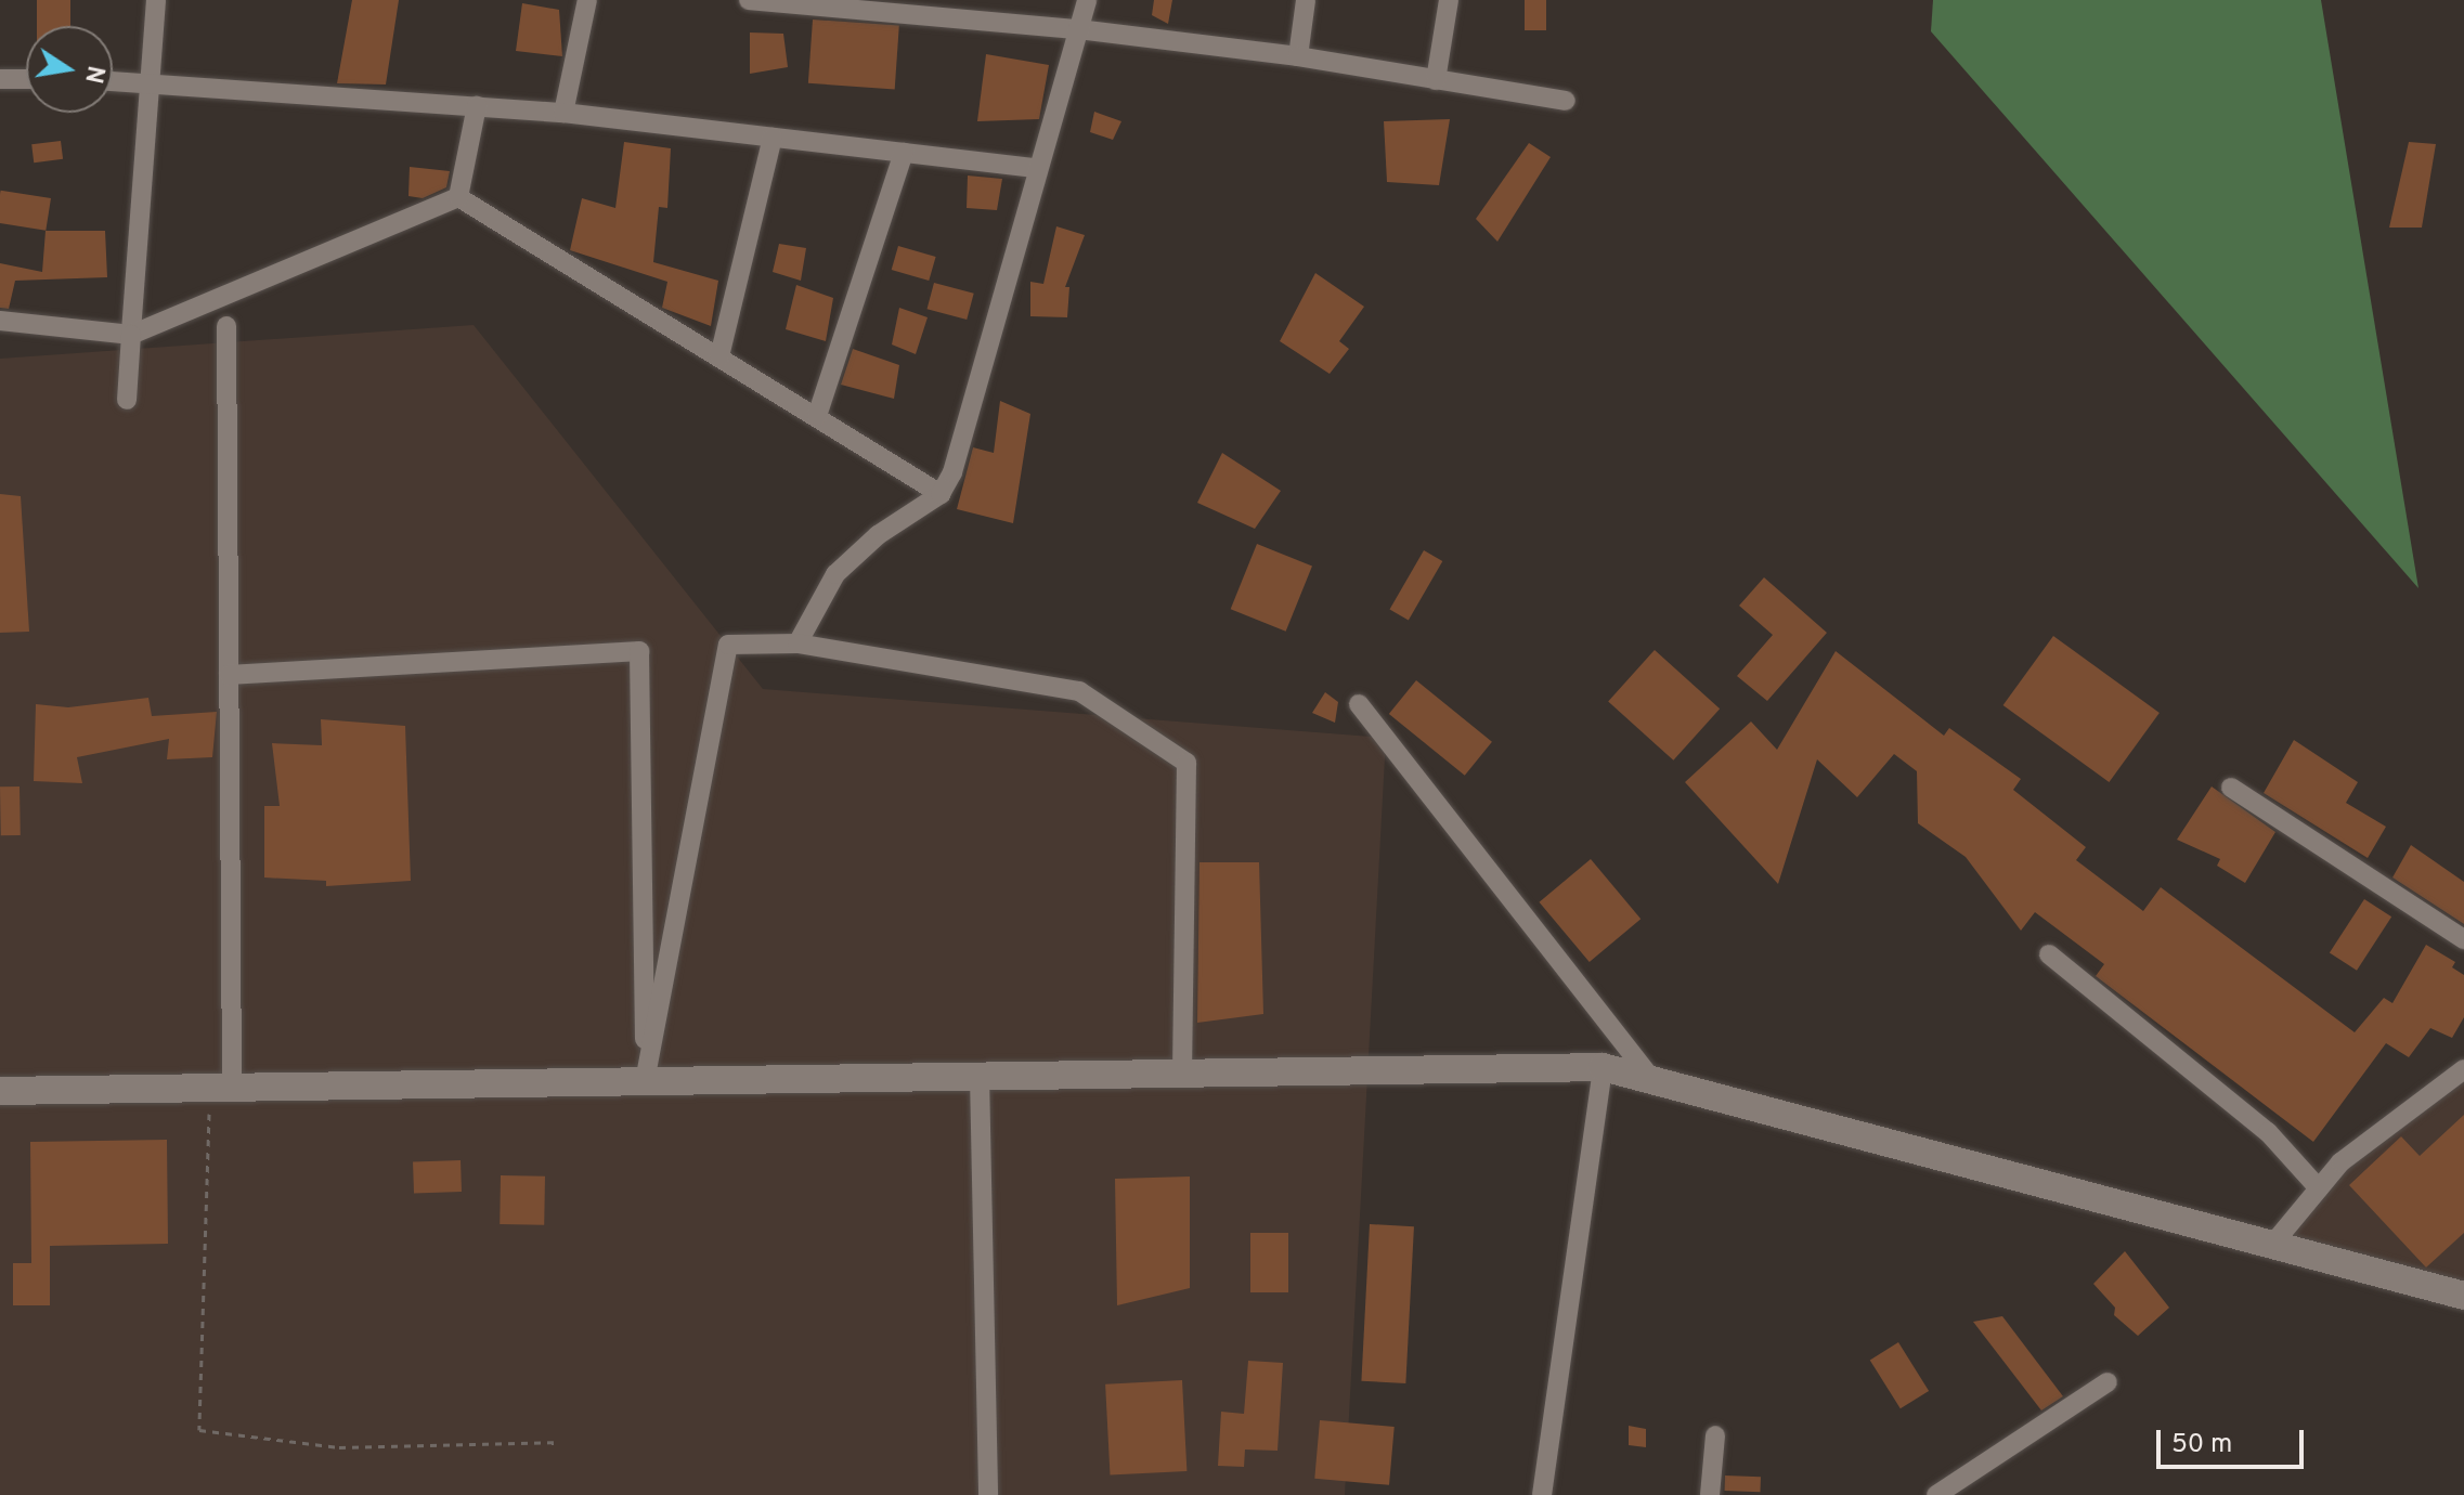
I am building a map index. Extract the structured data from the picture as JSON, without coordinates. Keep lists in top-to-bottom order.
{
  "scale_bar": "50 m",
  "north": "right"
}
